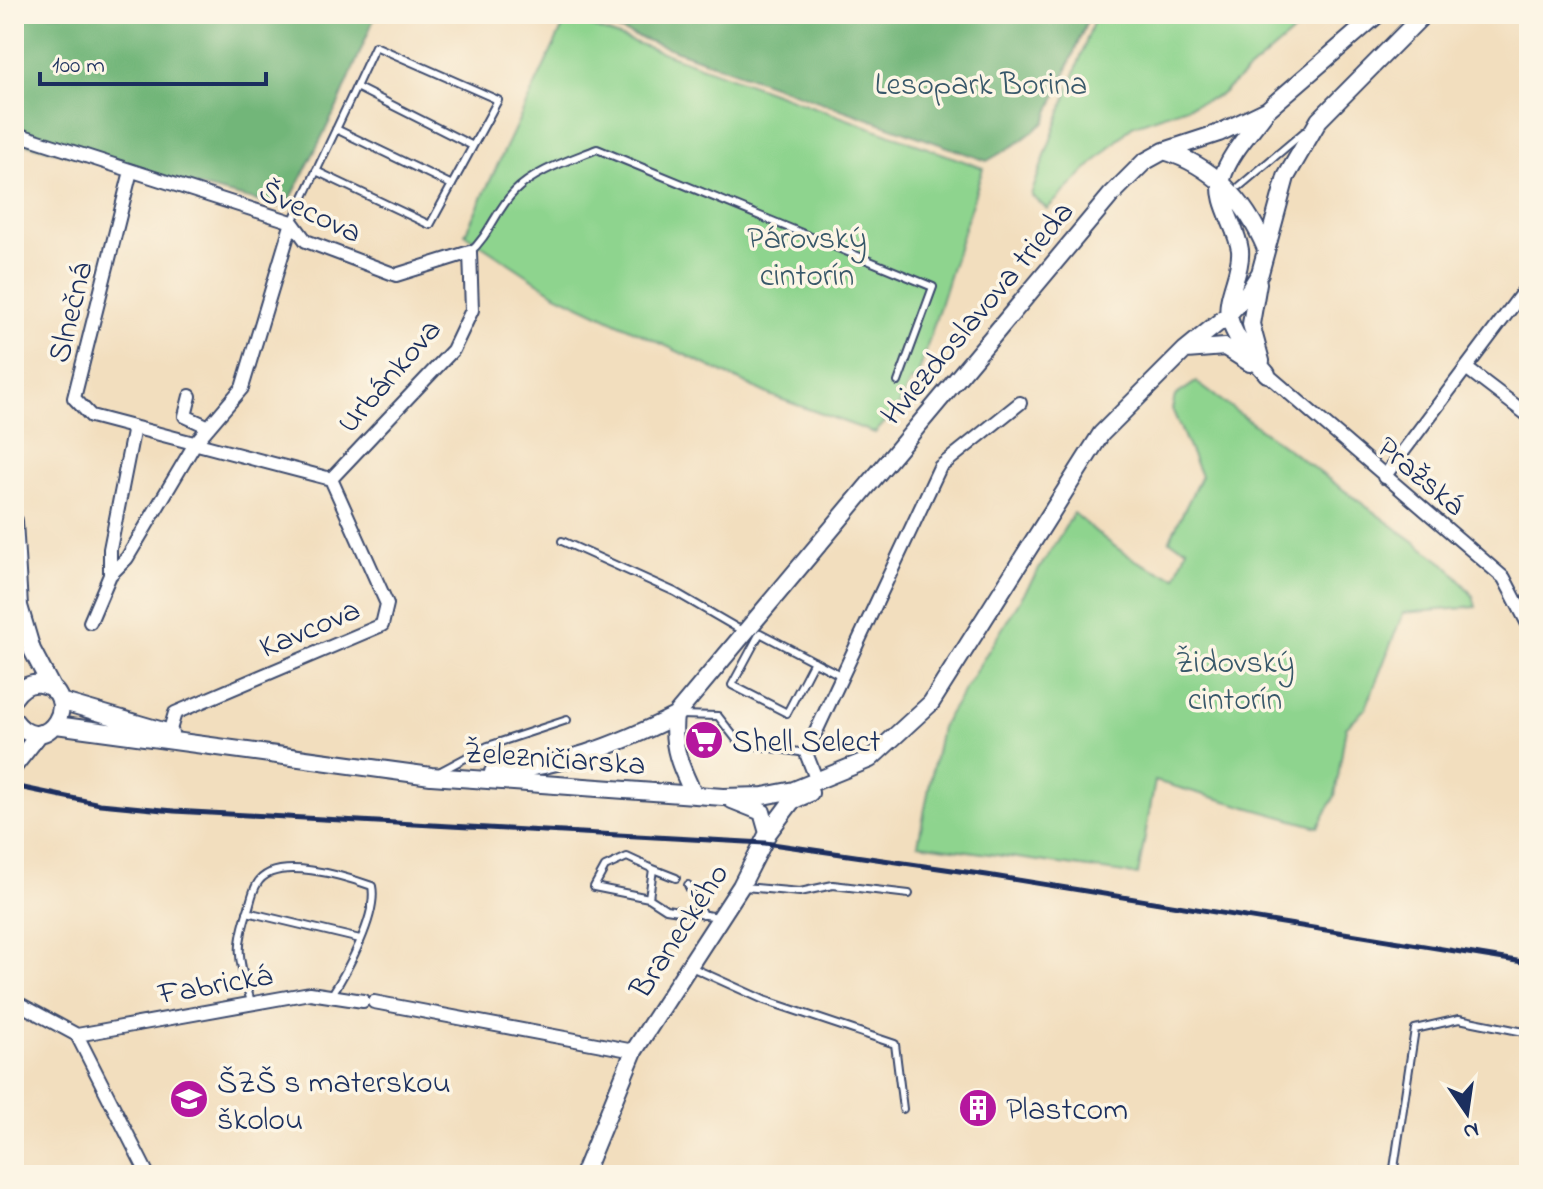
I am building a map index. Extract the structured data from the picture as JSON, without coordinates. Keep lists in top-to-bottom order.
{
  "streets": {
    "street": [
      "Švecova",
      "Slnečná",
      "Hviezdoslavova trieda",
      "Urbánkova",
      "Pražská",
      "Kavcova",
      "Železničiarska",
      "Braneckého",
      "Fabrická"
    ]
  },
  "crossings": [
    ["Švecova", "Slnečná"],
    ["Švecova", "Urbánkova"],
    ["Slnečná", "Urbánkova"],
    ["Slnečná", "Kavcova"],
    ["Hviezdoslavova trieda", "Železničiarska"],
    ["Urbánkova", "Kavcova"],
    ["Kavcova", "Železničiarska"],
    ["Braneckého", "Fabrická"]
  ],
  "parks": ["Lesopark Borina", "Párovský cintorín", "Židovský cintorín"],
  "places": {
    "supermarket": ["Shell Select"],
    "school or university": ["ŠZŠ s materskou školou"],
    "building": ["Plastcom"]
  },
  "scale_bar": "100 m",
  "north": "bottom"
}
